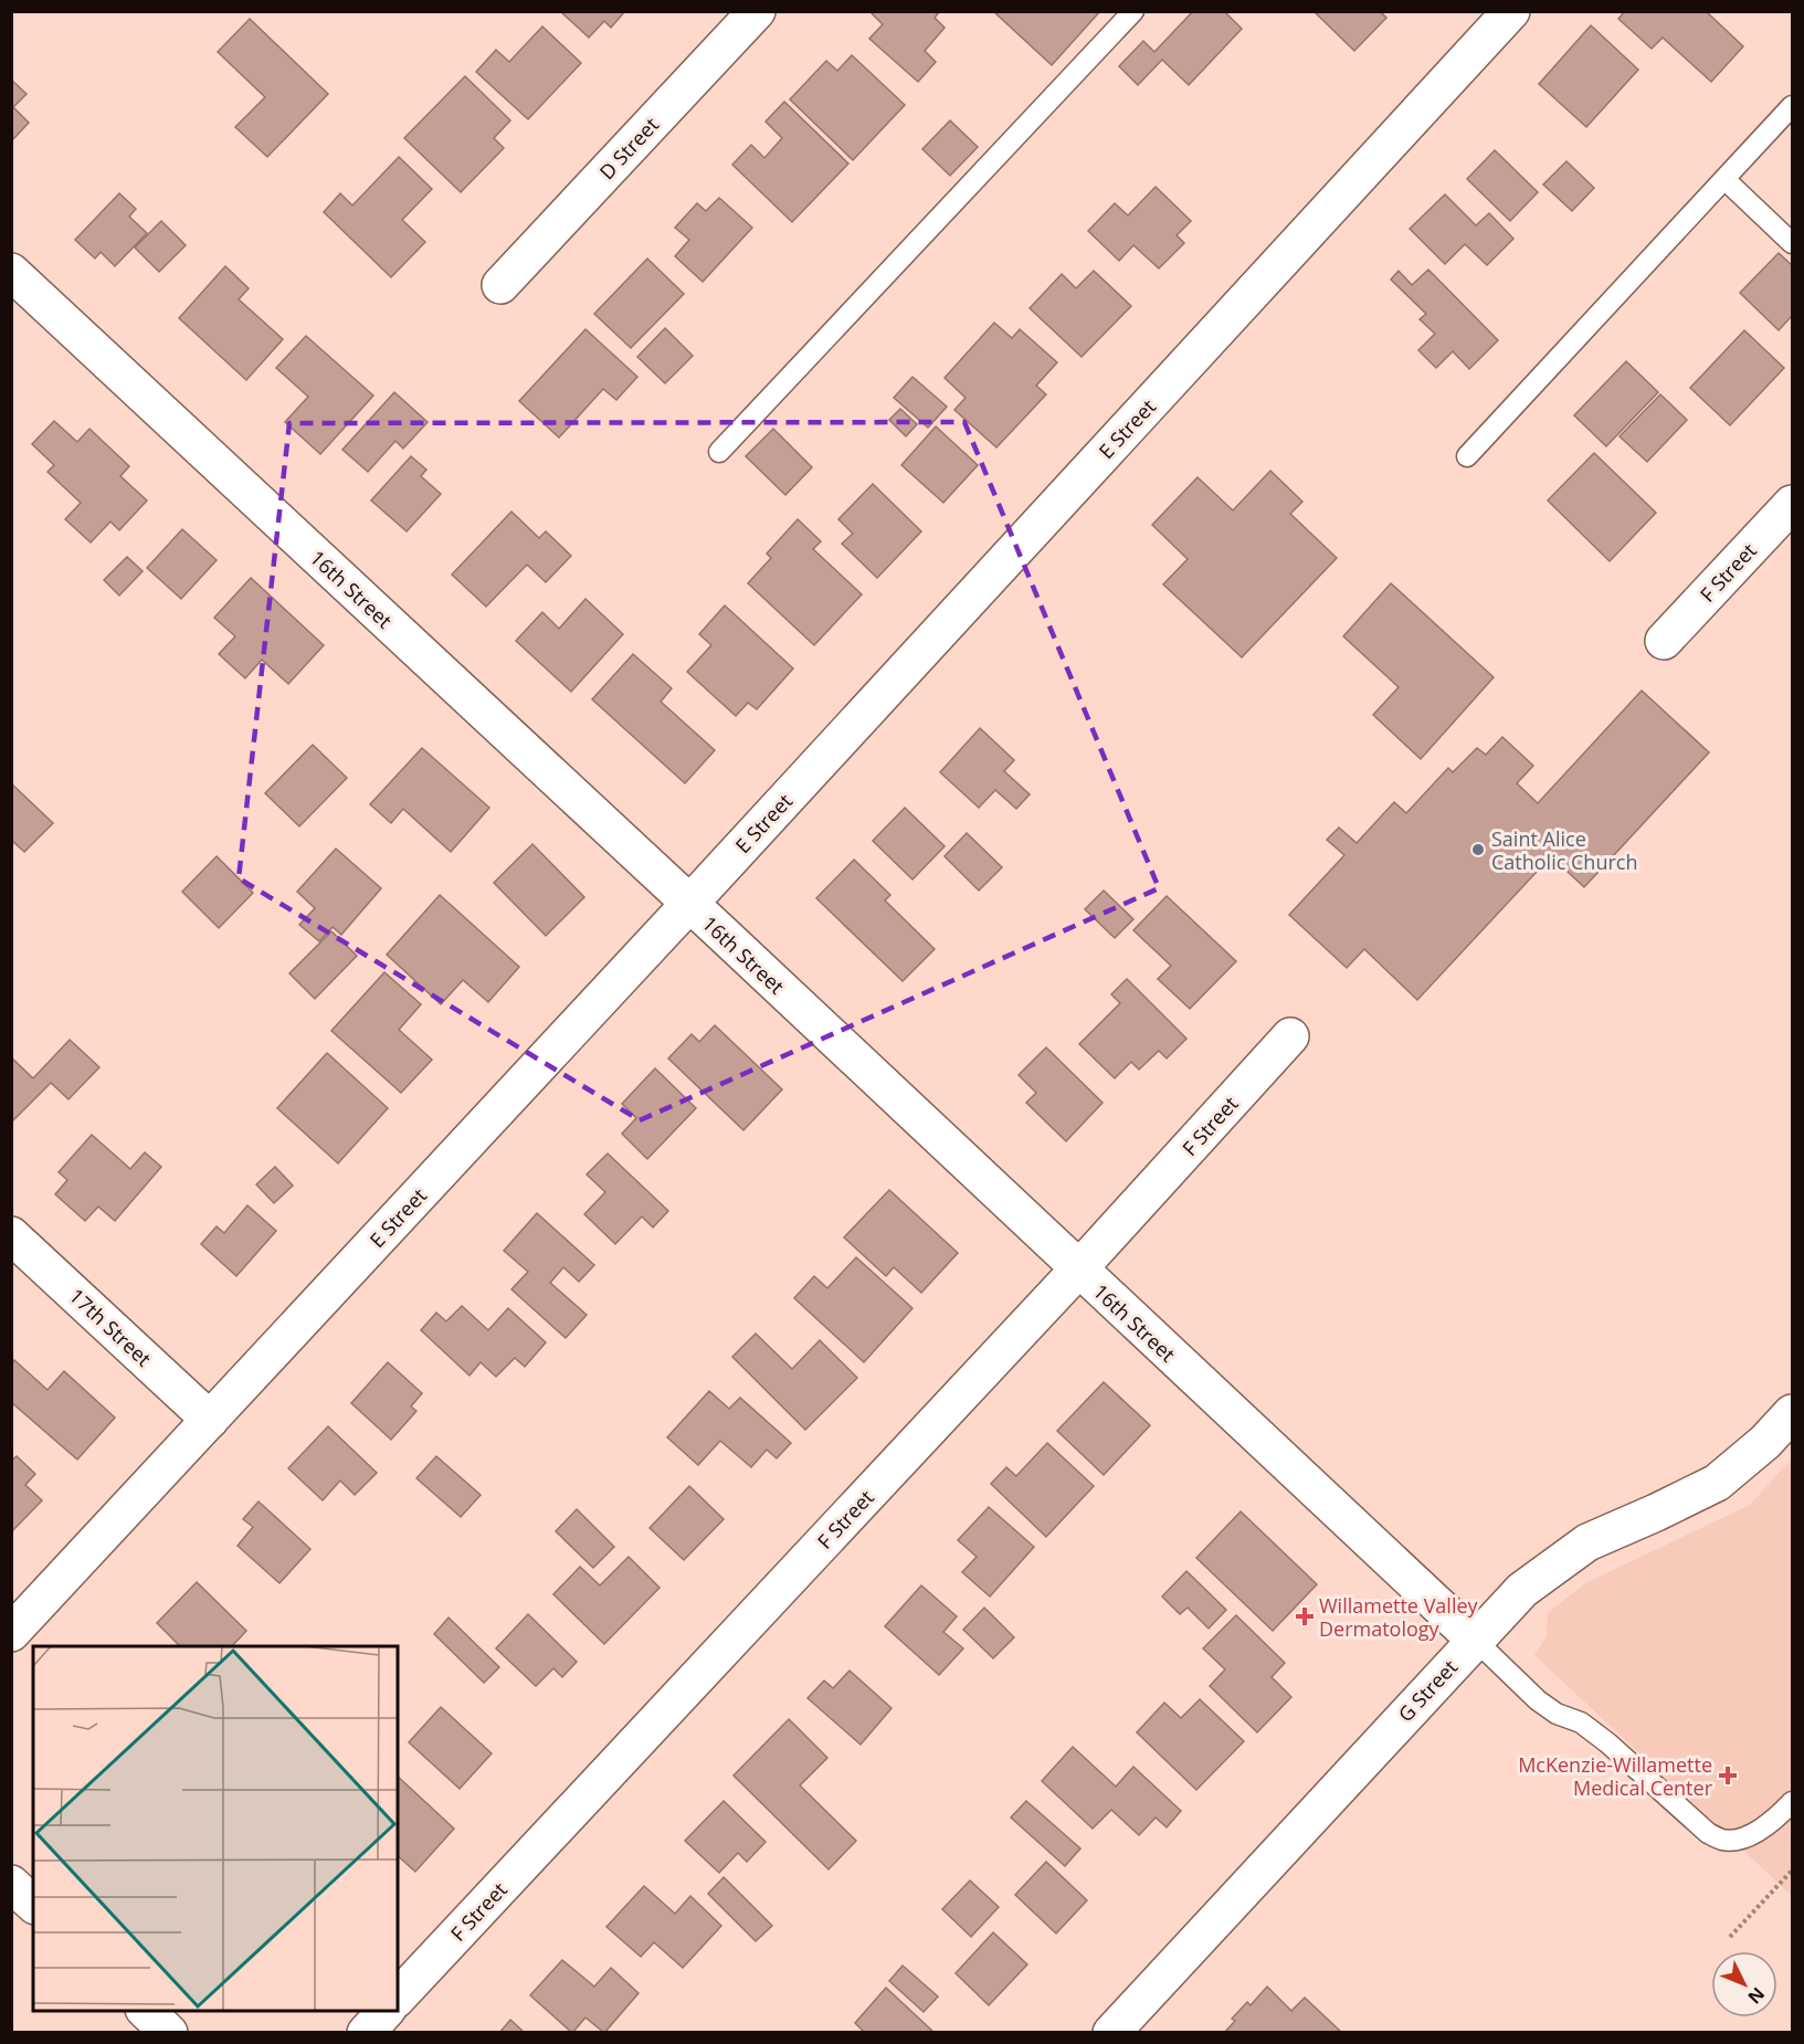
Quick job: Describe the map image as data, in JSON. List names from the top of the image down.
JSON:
{
  "streets": {
    "street": [
      "D Street",
      "E Street",
      "F Street",
      "16th Street",
      "17th Street",
      "G Street"
    ]
  },
  "crossings": [
    ["E Street", "16th Street"],
    ["E Street", "17th Street"],
    ["F Street", "16th Street"],
    ["16th Street", "G Street"]
  ],
  "places": {
    "other": ["Saint Alice Catholic Church"],
    "health": ["Willamette Valley Dermatology", "McKenzie-Willamette Medical Center"]
  },
  "north": "bottom right"
}
